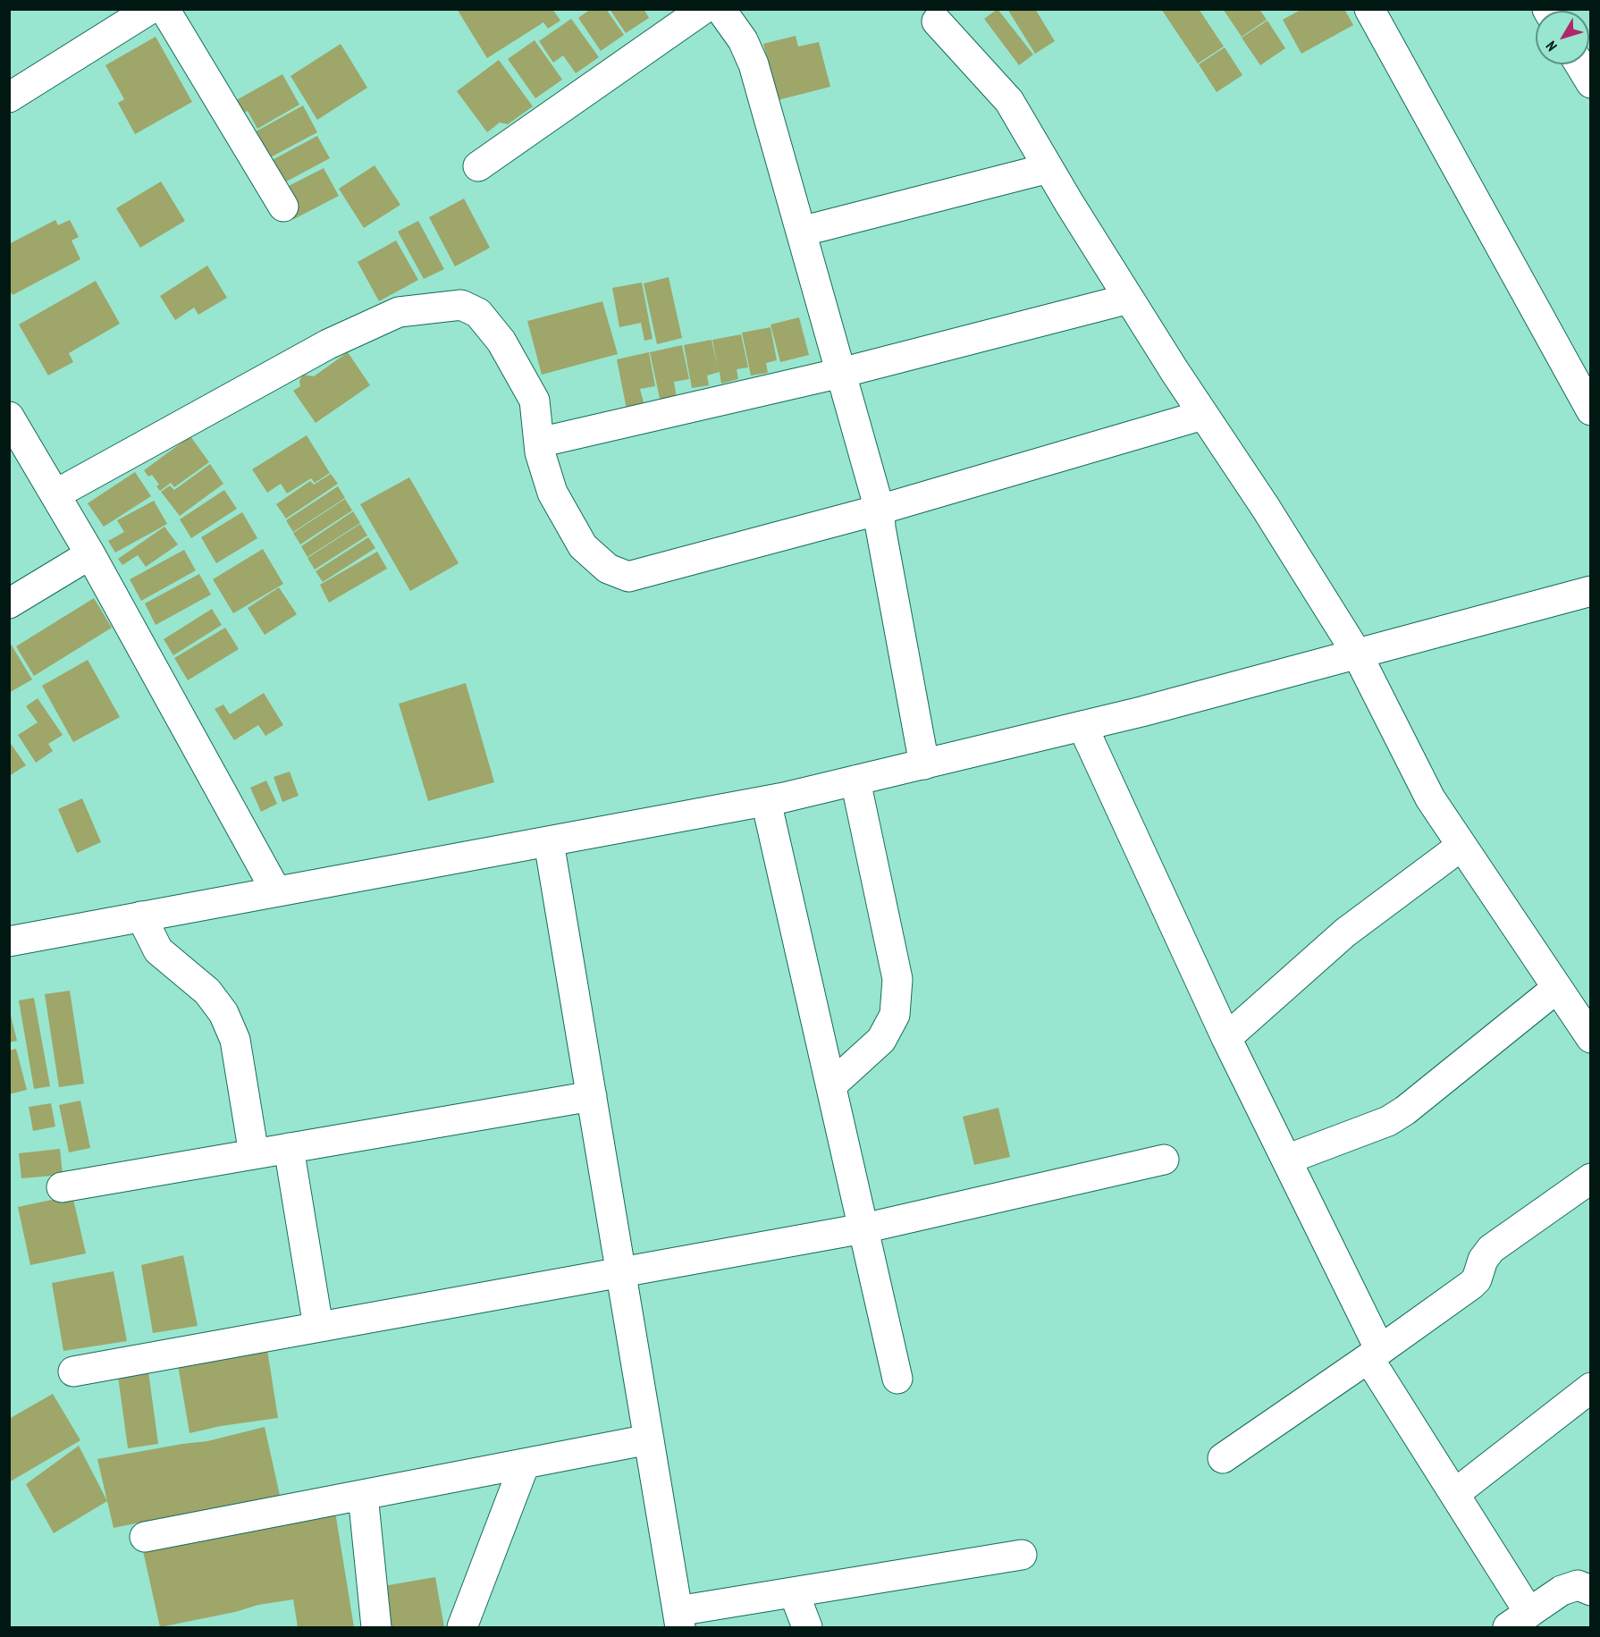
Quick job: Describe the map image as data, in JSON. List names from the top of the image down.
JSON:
{
  "north": "bottom left"
}
